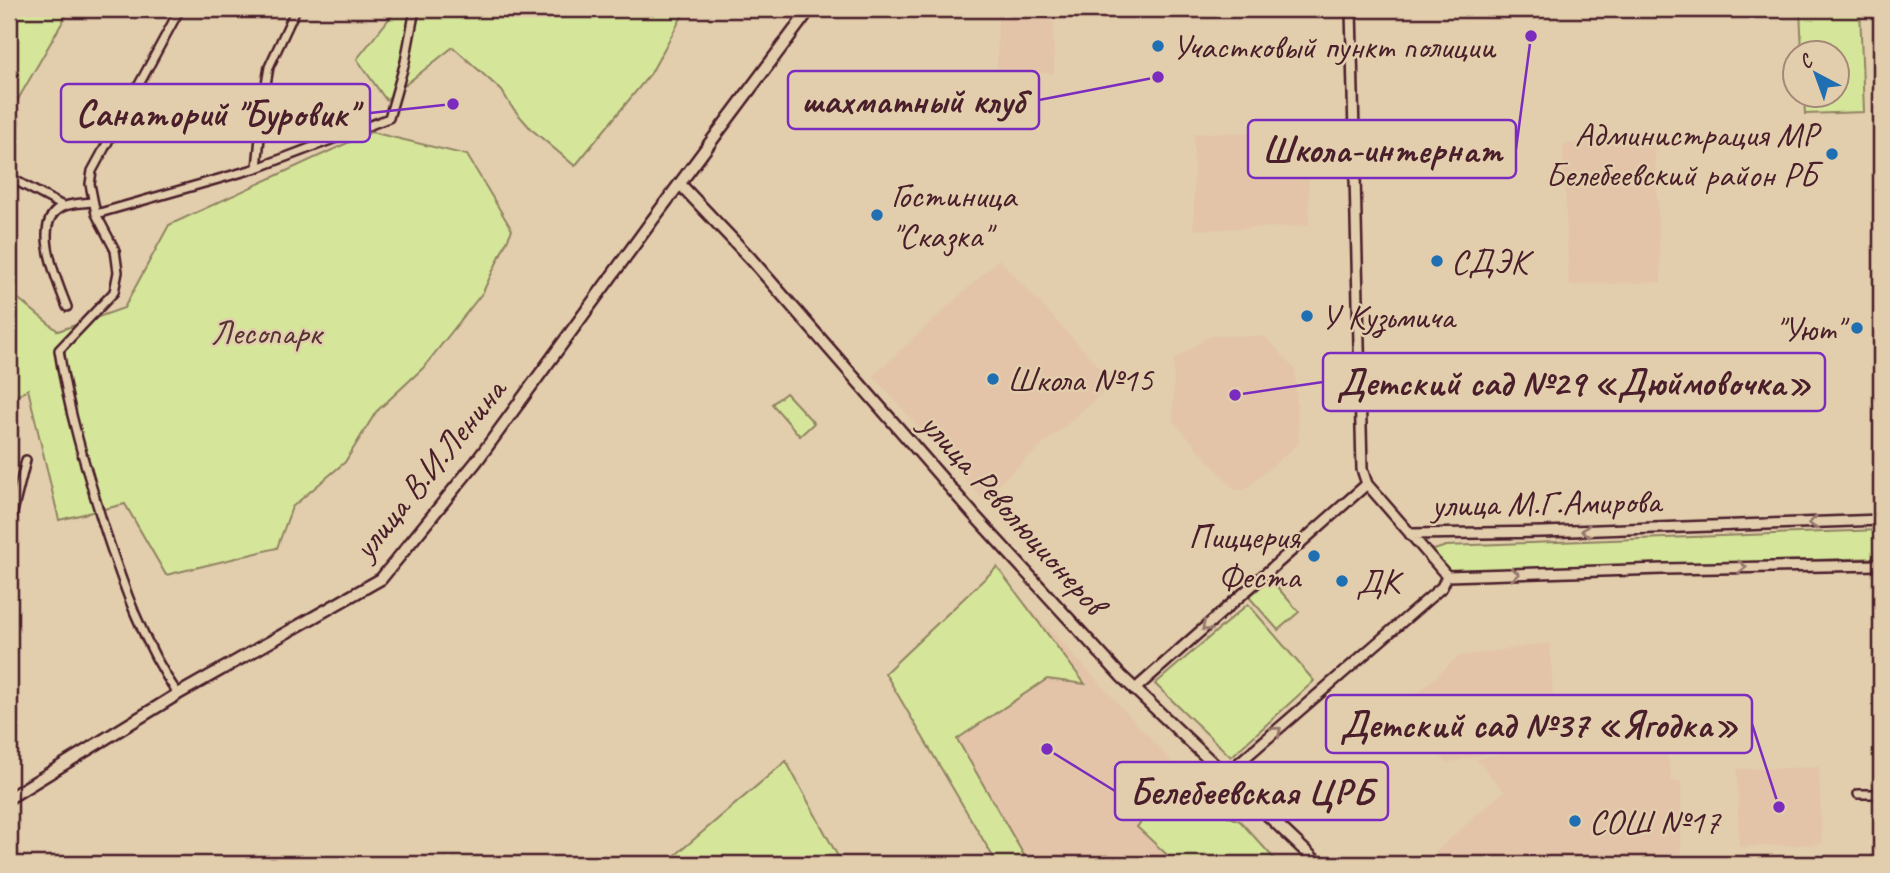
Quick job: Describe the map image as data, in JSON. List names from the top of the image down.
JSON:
{
  "streets": {
    "main road": ["улица В.И.Ленина", "улица Революционеров"],
    "street": ["улица М.Г.Амирова"]
  },
  "crossings": [
    ["улица В.И.Ленина", "улица Революционеров"]
  ],
  "parks": ["Лесопарк"],
  "places": [
    "Школа-интернат",
    "Участковый пункт полиции",
    "шахматный клуб",
    "Санаторий \"Буровик\"",
    "Администрация МР Белебеевский район РБ",
    "Гостиница \"Сказка\"",
    "СДЭК",
    "У Кузьмича",
    "\"Уют\"",
    "Школа №15",
    "Детский сад №29 «Дюймовочка»",
    "Пиццерия Феста",
    "ДК",
    "Белебеевская ЦРБ",
    "Детский сад №37 «Ягодка»",
    "СОШ №17"
  ],
  "north": "top left"
}
